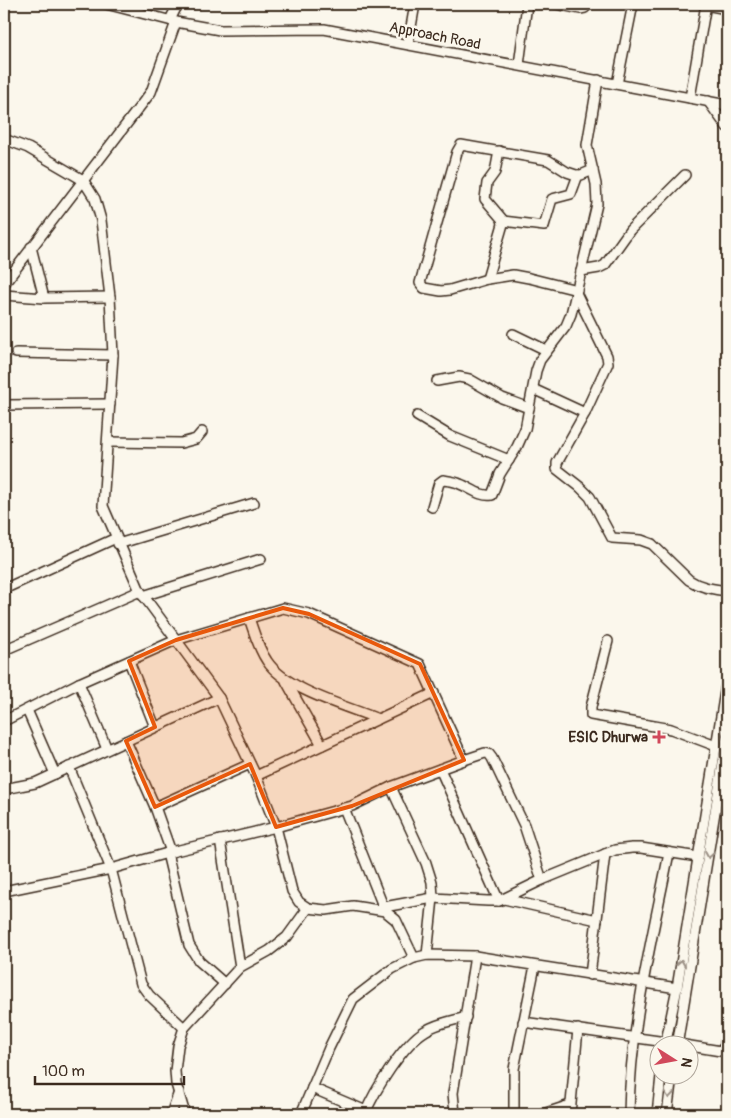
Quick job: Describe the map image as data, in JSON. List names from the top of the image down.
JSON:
{
  "streets": {
    "street": ["Approach Road"]
  },
  "places": {
    "health": ["ESIC Dhurwa"]
  },
  "scale_bar": "100 m",
  "north": "right"
}
